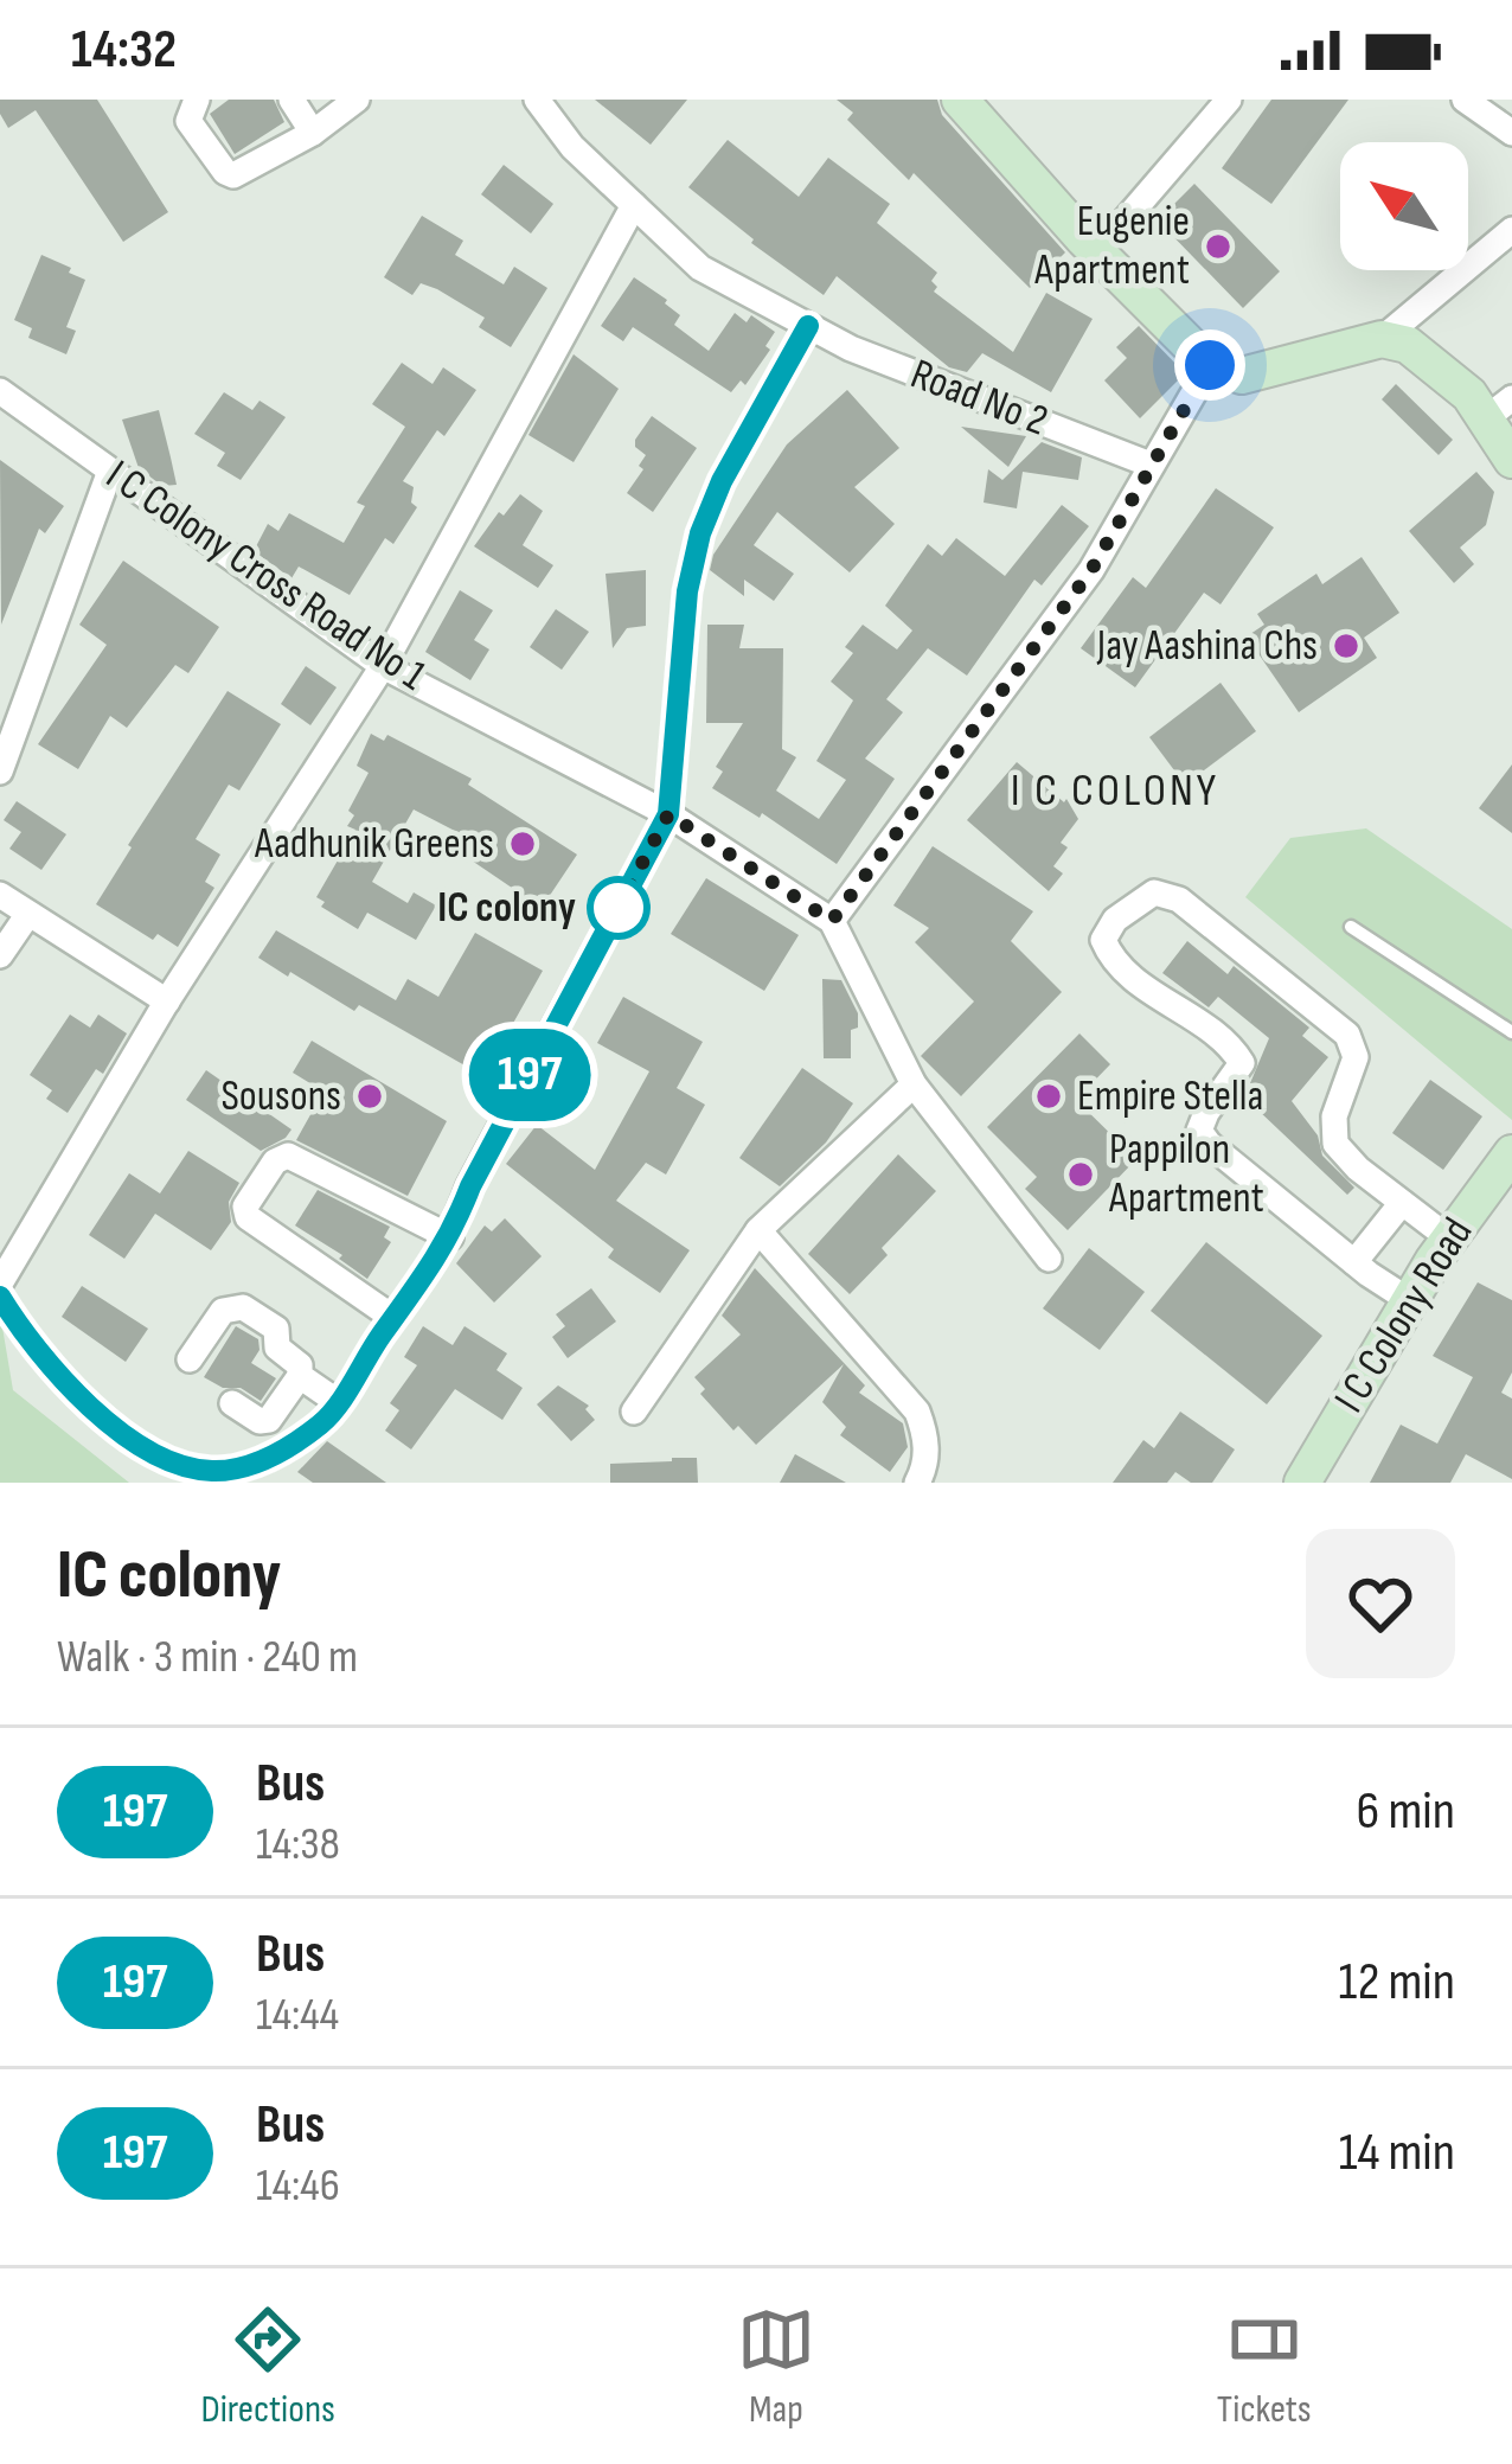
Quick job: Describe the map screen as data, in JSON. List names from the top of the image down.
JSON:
{
  "streets": {
    "street": ["Road No 2", "I C Colony Cross Road No 1", "I C Colony Road"]
  },
  "districts": ["I C COLONY"],
  "places": [
    "Eugenie Apartment",
    "Jay Aashina Chs",
    "Aadhunik Greens",
    "IC colony",
    "Sousons",
    "Empire Stella",
    "Pappilon Apartment"
  ],
  "lines": ["bus line 197"],
  "north": "top left",
  "page": {
    "status": "14:32",
    "on_map": "197",
    "heading": ["IC colony", "Walk · 3 min · 240 m"],
    "list": [
      {
        "mark": "197",
        "name": "Bus",
        "note": "14:38",
        "value": "6 min"
      },
      {
        "mark": "197",
        "name": "Bus",
        "note": "14:44",
        "value": "12 min"
      },
      {
        "mark": "197",
        "name": "Bus",
        "note": "14:46",
        "value": "14 min"
      }
    ],
    "tabs": ["Directions", "Map", "Tickets"]
  }
}
